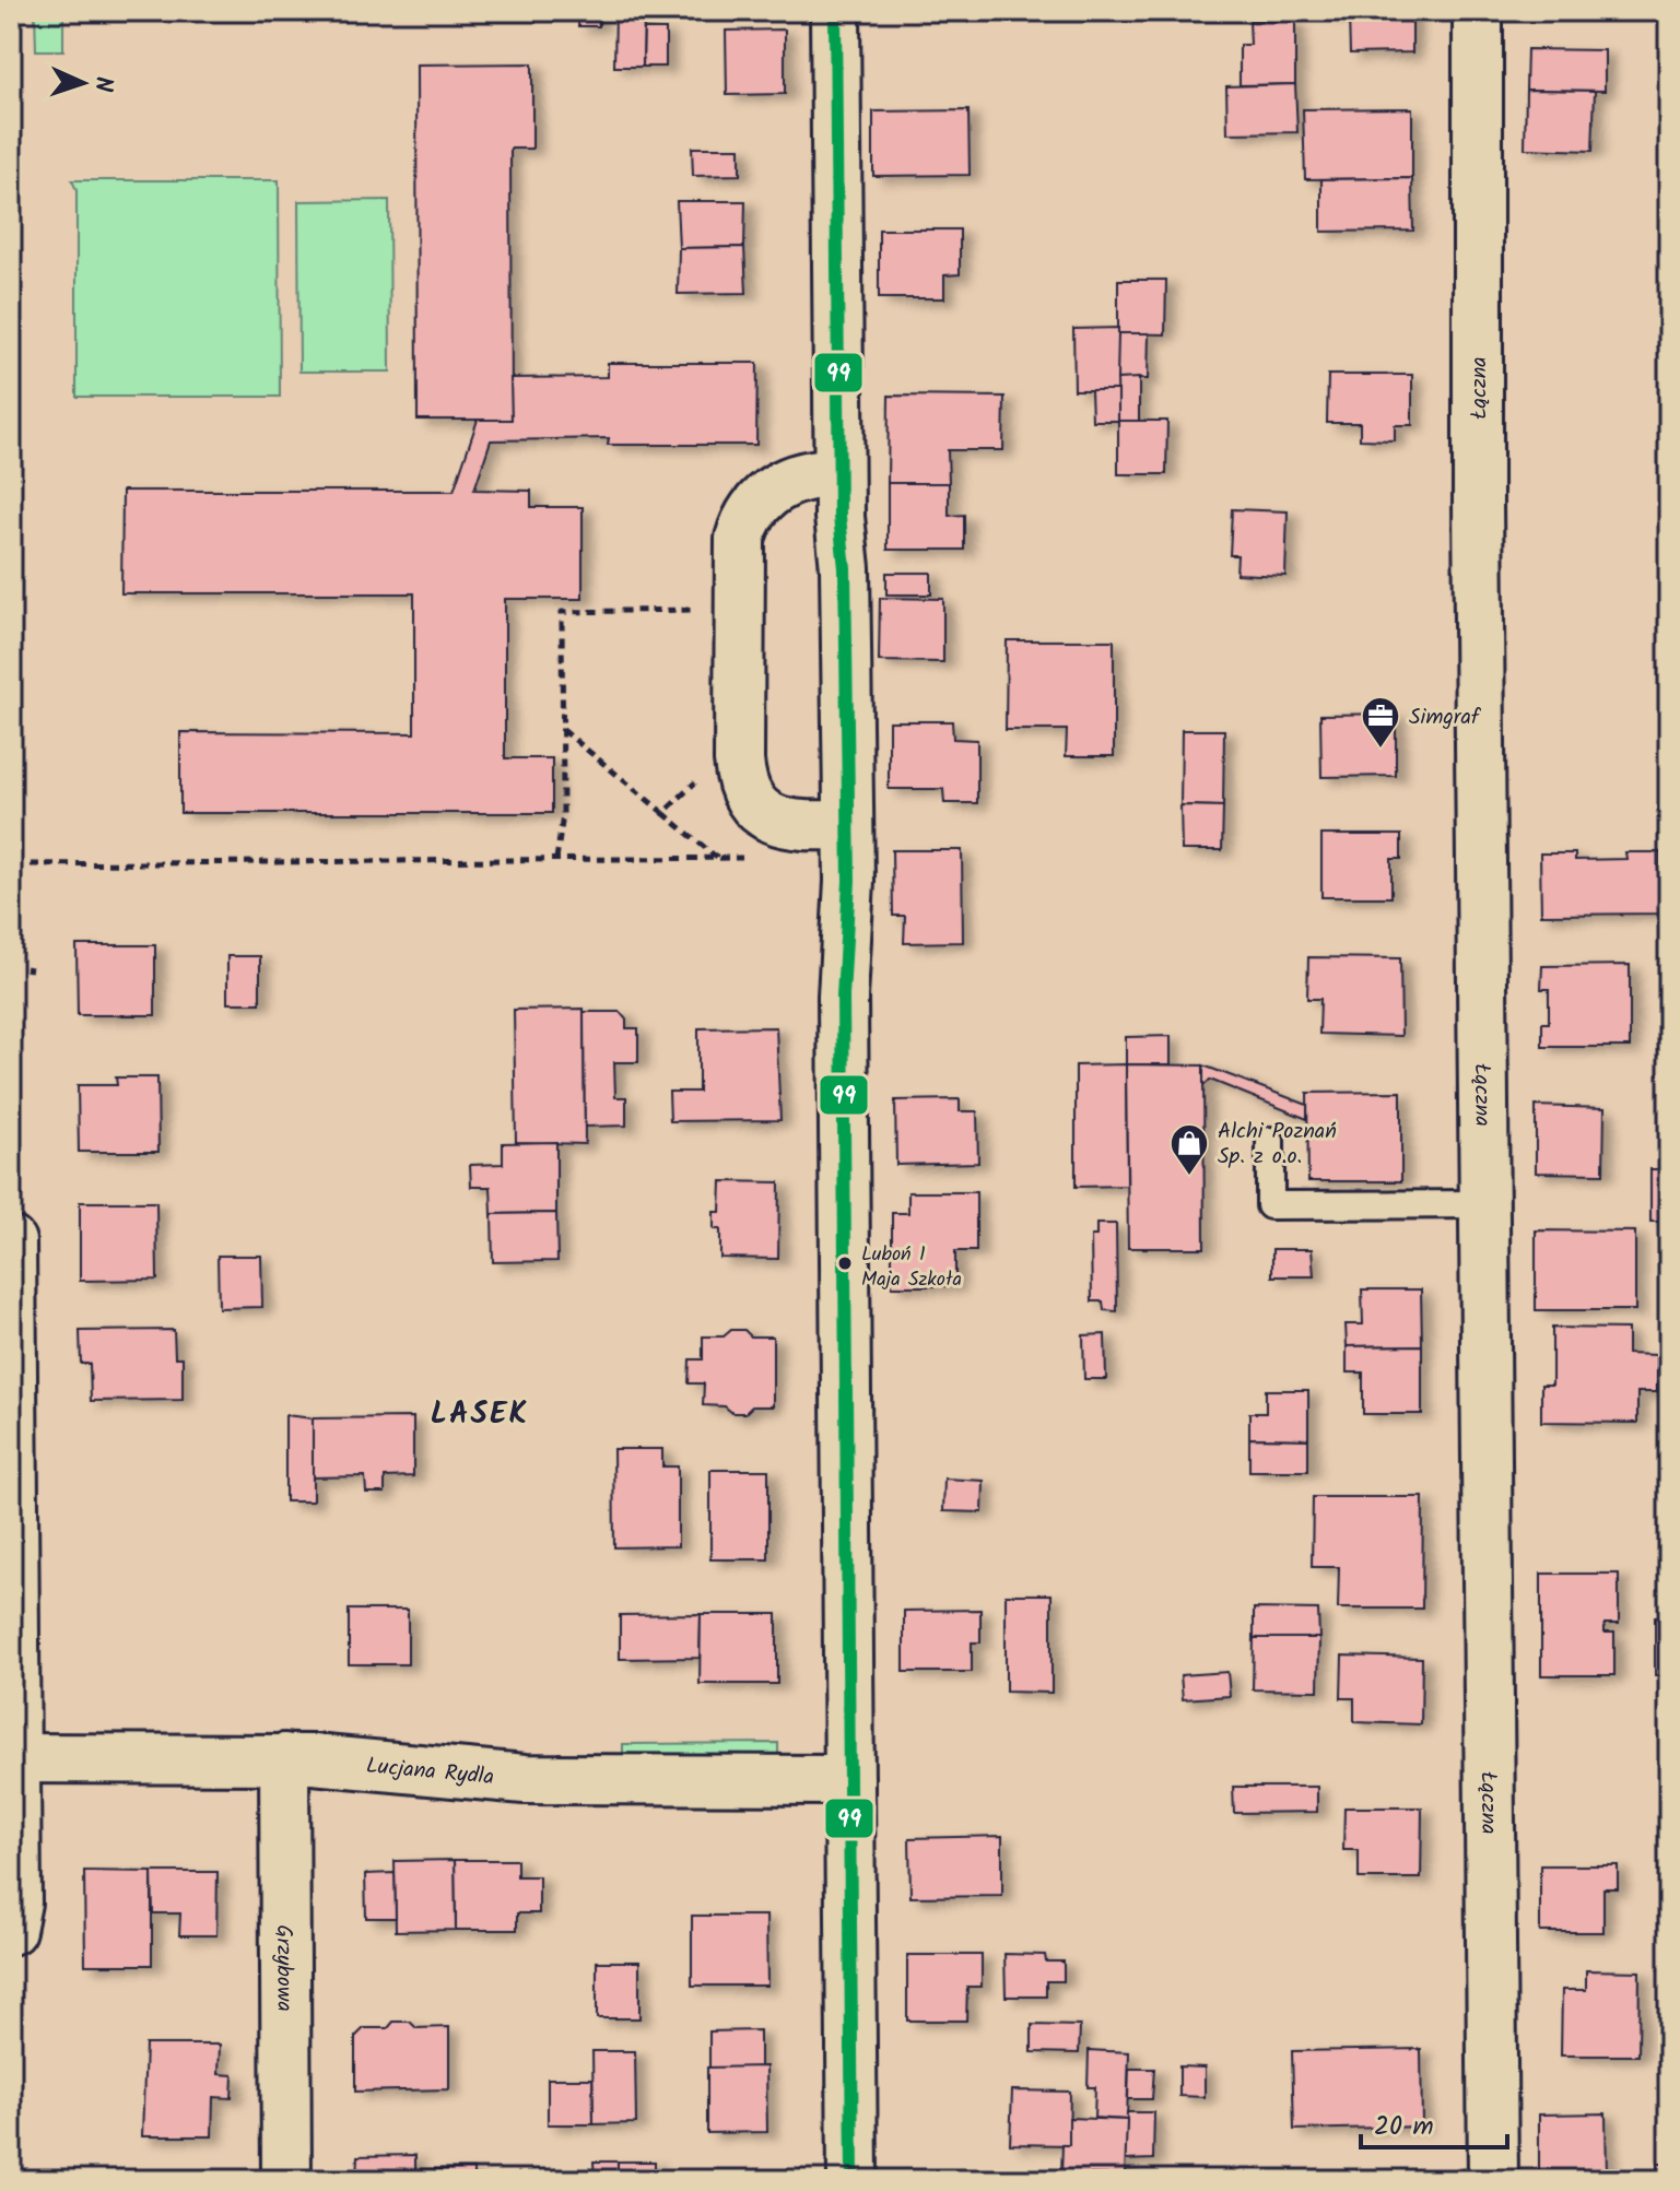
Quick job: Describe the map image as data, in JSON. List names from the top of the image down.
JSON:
{
  "streets": {
    "street": ["Łączna", "Lucjana Rydla", "Grzybowa"]
  },
  "crossings": [
    ["Lucjana Rydla", "Grzybowa"]
  ],
  "districts": ["LASEK"],
  "places": {
    "office": ["Simgraf"],
    "shop": ["Alchi Poznań Sp. z o.o."],
    "other": ["Luboń 1 Maja Szkoła"]
  },
  "lines": ["transit line 99"],
  "scale_bar": "20 m",
  "north": "right"
}
